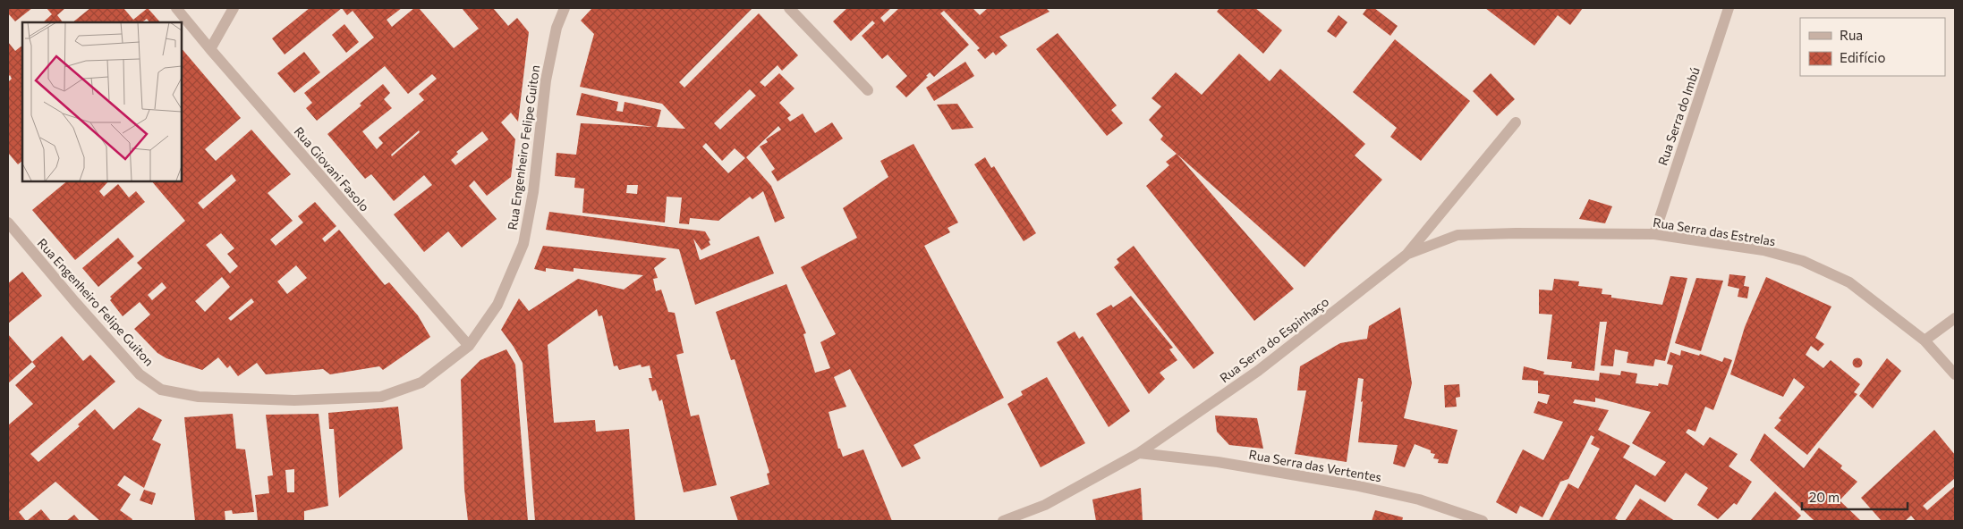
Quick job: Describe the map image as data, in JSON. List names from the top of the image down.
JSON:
{
  "streets": {
    "street": [
      "Rua Serra do Imbú",
      "Rua Engenheiro Felipe Guiton",
      "Rua Giovani Fasolo",
      "Rua Serra das Estrelas",
      "Rua Serra do Espinhaço",
      "Rua Serra das Vertentes"
    ]
  },
  "crossings": [
    ["Rua Serra do Imbú", "Rua Serra das Estrelas"],
    ["Rua Engenheiro Felipe Guiton", "Rua Giovani Fasolo"],
    ["Rua Serra das Estrelas", "Rua Serra do Espinhaço"],
    ["Rua Serra do Espinhaço", "Rua Serra das Vertentes"]
  ],
  "legend": ["Rua", "Edifício"],
  "scale_bar": "20 m"
}
